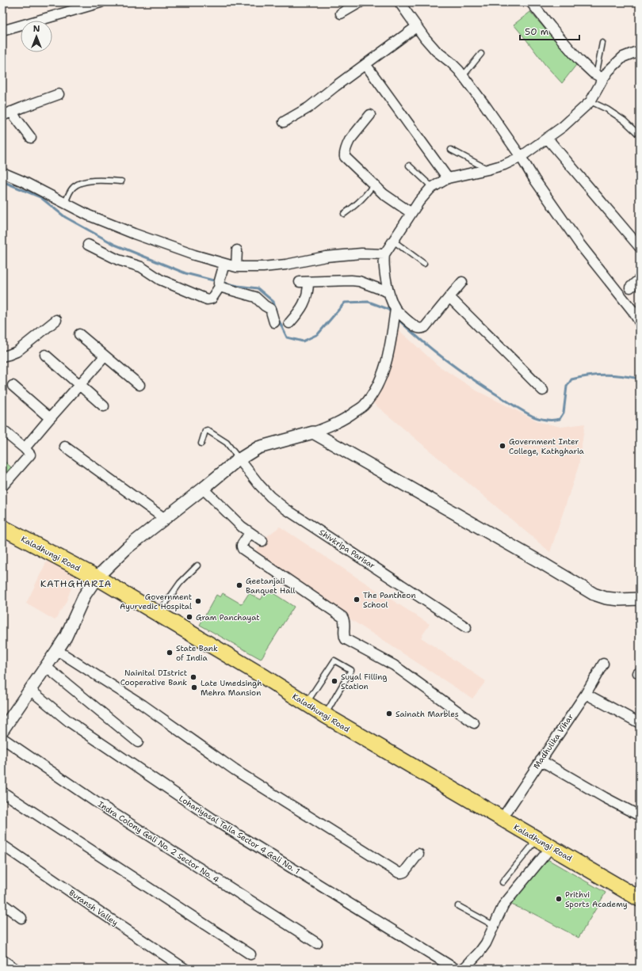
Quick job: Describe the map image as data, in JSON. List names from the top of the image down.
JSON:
{
  "streets": {
    "main road": ["Kaladhungi Road"],
    "street": [
      "Shivkripa Parisar",
      "Madhulika Vihar",
      "Lohariyasal Talla Sector 4 Gali No. 1",
      "Indra Colony Gali No. 2 Sector No. 4",
      "Buransh Valley"
    ]
  },
  "crossings": [
    ["Kaladhungi Road", "Madhulika Vihar"]
  ],
  "districts": ["KATHGHARIA"],
  "places": [
    "Government Inter College, Kathgharia",
    "Geetanjali Banquet Hall",
    "The Pantheon School",
    "Government Ayurvedic Hospital",
    "Gram Panchayat",
    "State Bank of India",
    "Nainital DIstrict Cooperative Bank",
    "Suyal Filling Station",
    "Late Umedsingh Mehra Mansion",
    "Sainath Marbles",
    "Prithvi Sports Academy"
  ],
  "scale_bar": "50 m",
  "north": "top"
}
